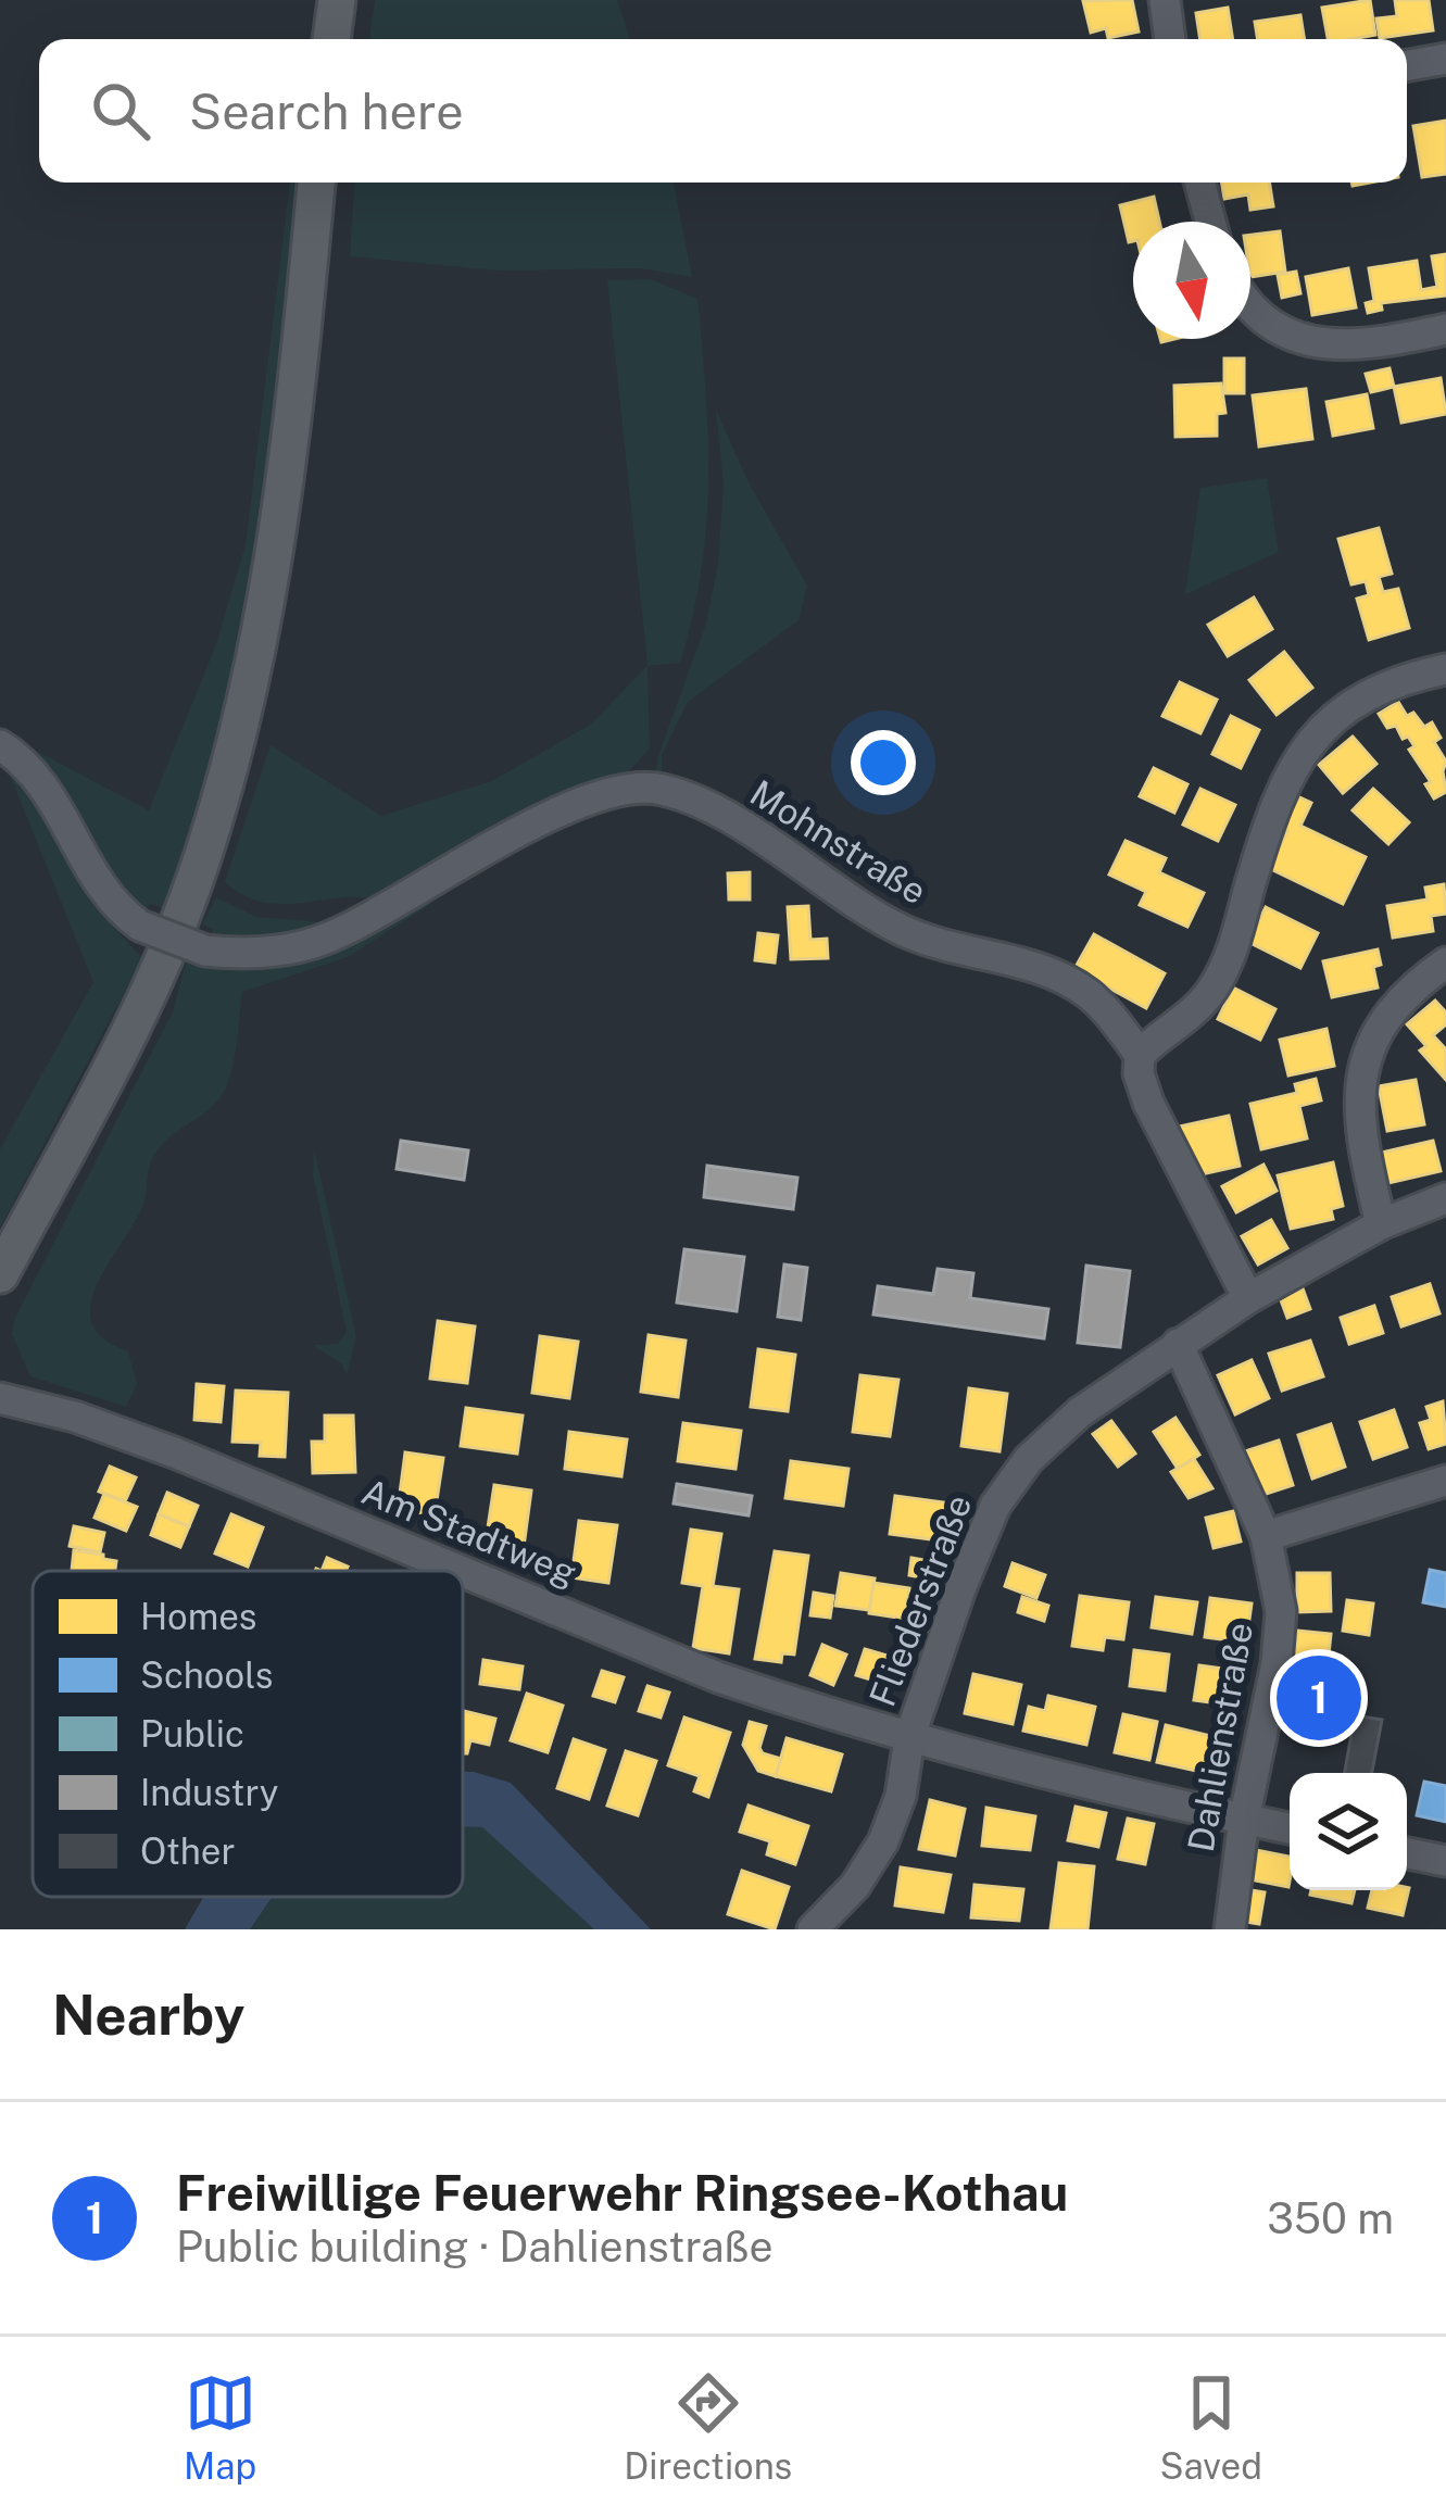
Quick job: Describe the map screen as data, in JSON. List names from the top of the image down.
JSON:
{
  "streets": {
    "street": [
      "Mohnstraße",
      "Am Stadtweg",
      "Fliederstraße",
      "Dahlienstraße"
    ]
  },
  "crossings": [
    ["Mohnstraße", "Fliederstraße"],
    ["Am Stadtweg", "Fliederstraße"],
    ["Am Stadtweg", "Dahlienstraße"],
    ["Fliederstraße", "Dahlienstraße"]
  ],
  "legend": [
    "Homes",
    "Schools",
    "Public",
    "Industry",
    "Other"
  ],
  "north": "bottom",
  "page": {
    "search": "Search here",
    "pins": "1",
    "heading": "Nearby",
    "list": [
      {
        "mark": "1",
        "name": "Freiwillige Feuerwehr Ringsee-Kothau",
        "note": "Public building · Dahlienstraße",
        "value": "350 m"
      }
    ],
    "nav": ["Map", "Directions", "Saved"]
  }
}
